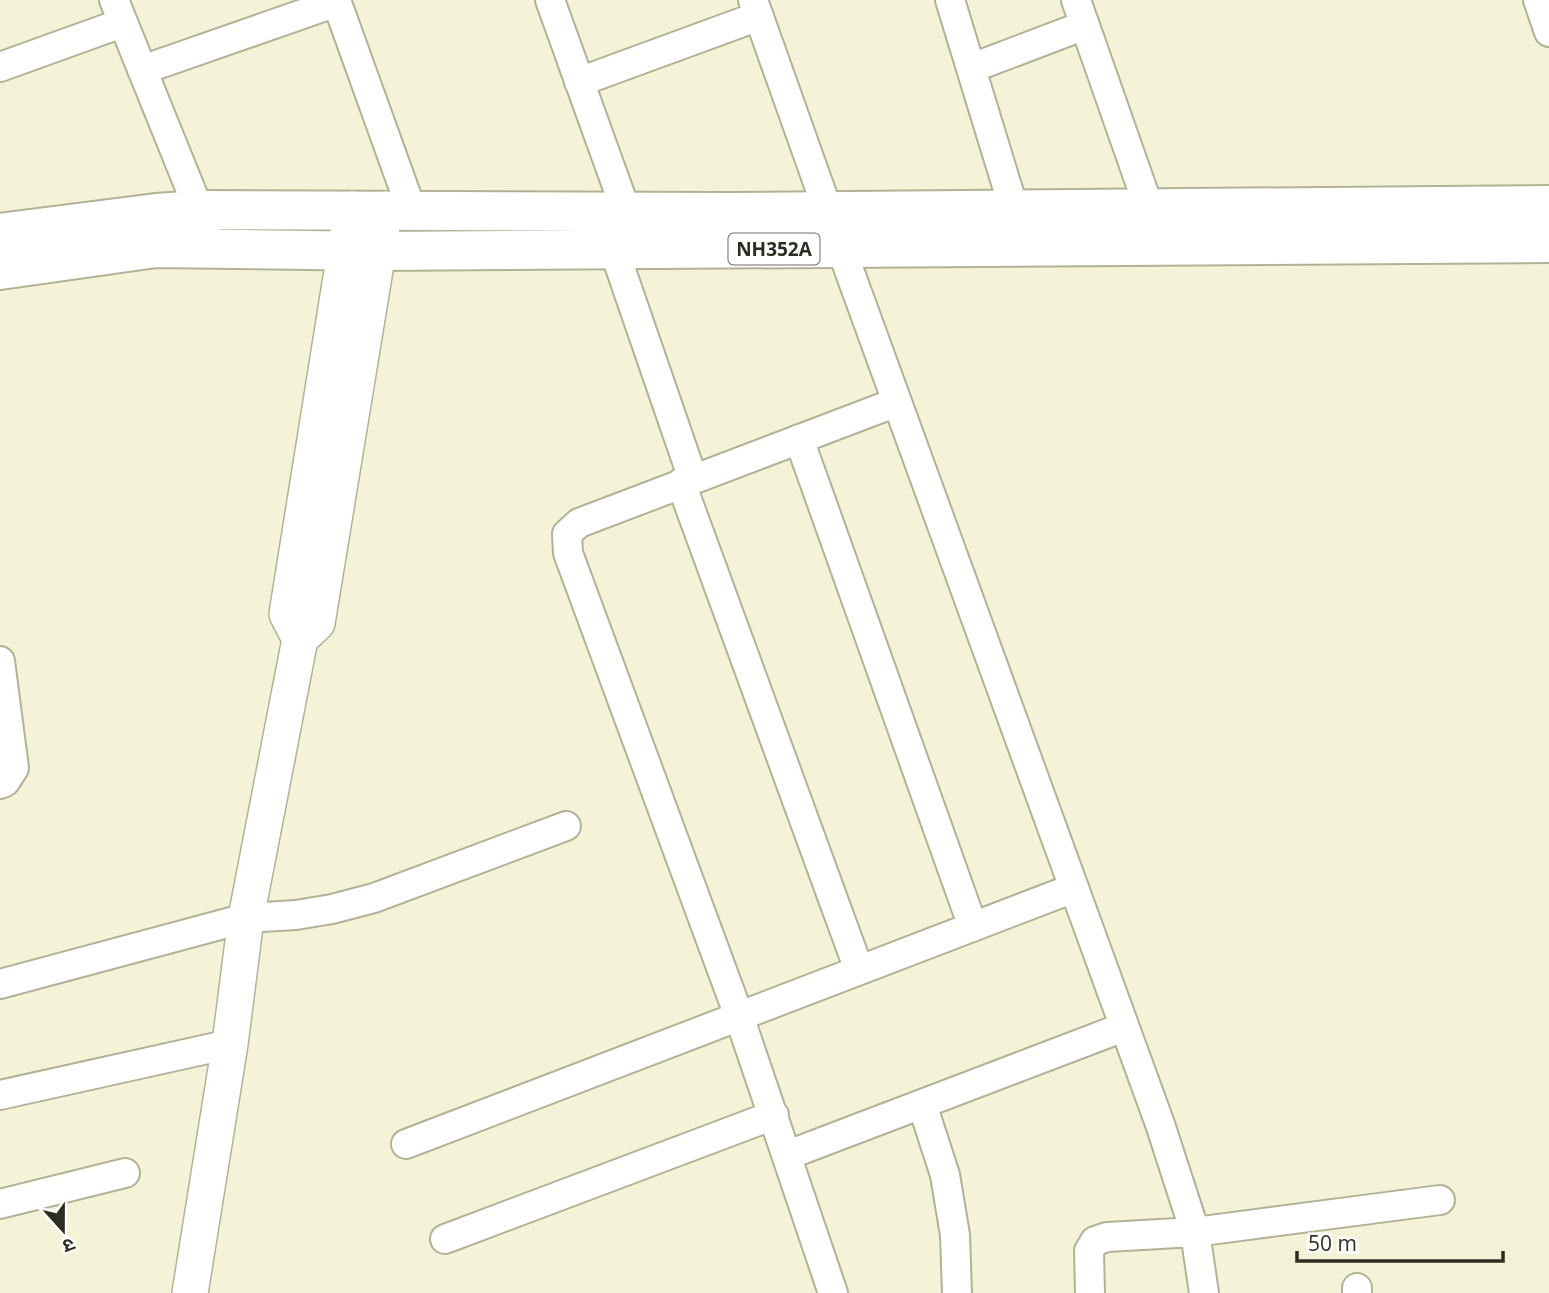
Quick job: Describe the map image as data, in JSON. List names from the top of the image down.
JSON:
{
  "streets": {
    "highway": ["NH352A"]
  },
  "scale_bar": "50 m",
  "north": "bottom"
}
